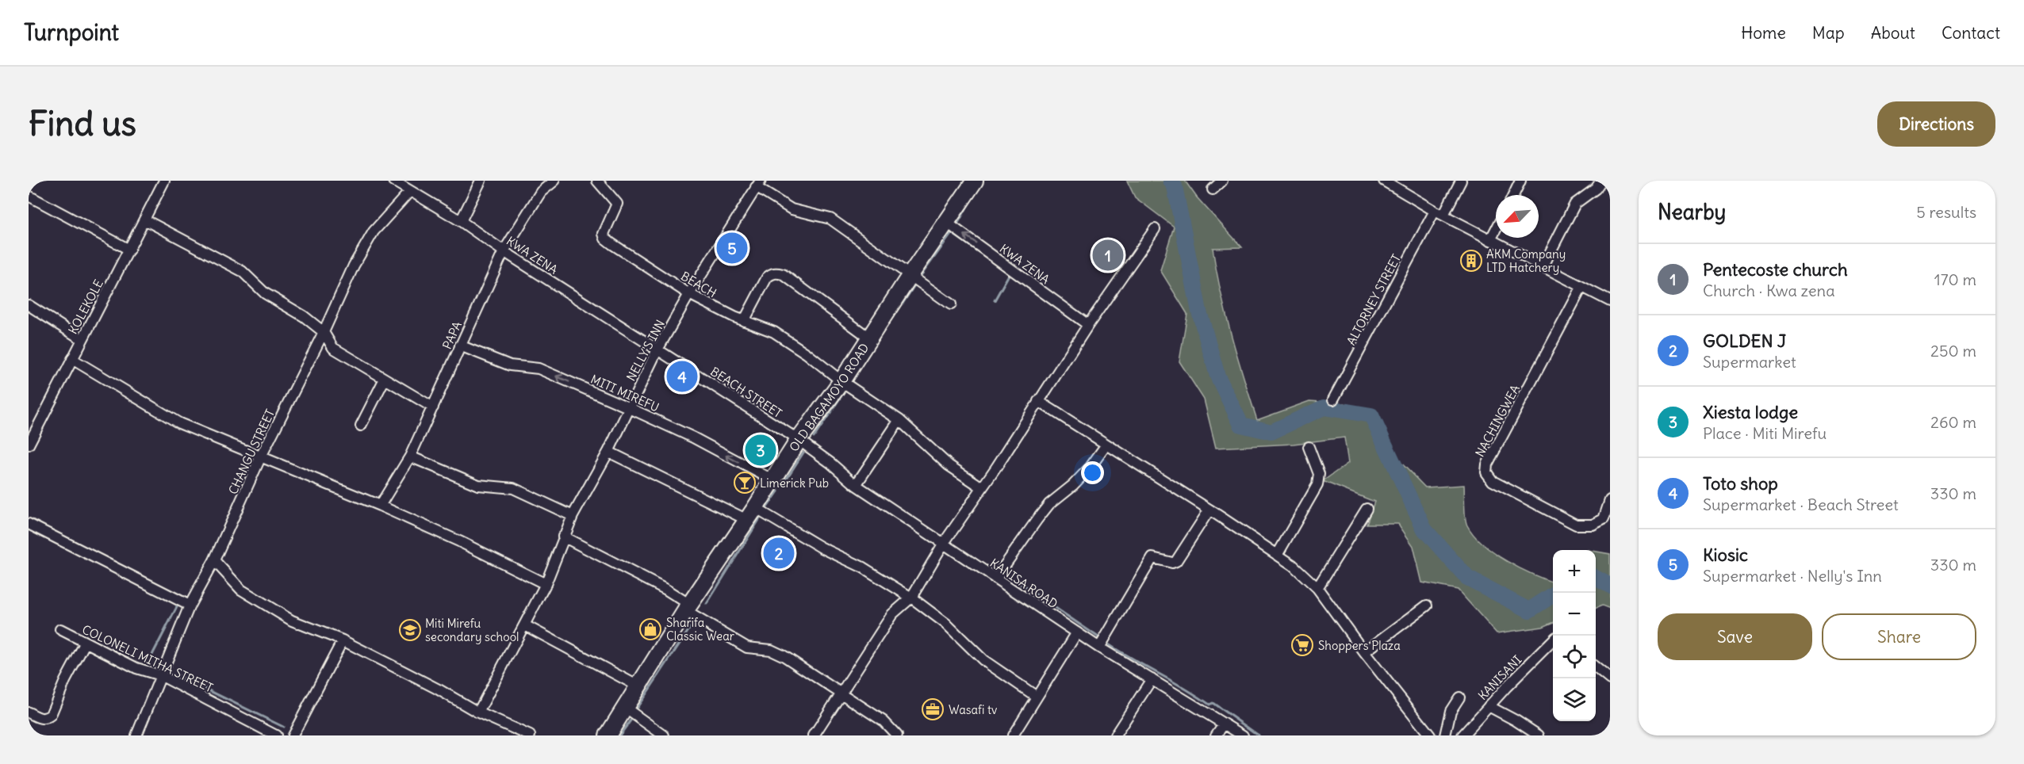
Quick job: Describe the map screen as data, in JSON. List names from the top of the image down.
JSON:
{
  "streets": {
    "main road": ["OLD BAGAMOYO ROAD"],
    "street": [
      "KWA ZENA",
      "BEACH",
      "ALTORNEY STREET",
      "KOLEKOLE",
      "PAPA",
      "NELLY'S INN",
      "BEACH STREET",
      "MITI MIREFU",
      "NACHINGWEA",
      "CHANGU STREET",
      "KANISA ROAD",
      "COLONELI MITHA STREET",
      "KANISANI"
    ]
  },
  "crossings": [
    ["KWA ZENA", "PAPA"],
    ["KWA ZENA", "NELLY'S INN"],
    ["KWA ZENA", "BEACH STREET"],
    ["KWA ZENA", "OLD BAGAMOYO ROAD"],
    ["KWA ZENA", "CHANGU STREET"],
    ["BEACH", "NELLY'S INN"],
    ["BEACH", "OLD BAGAMOYO ROAD"],
    ["PAPA", "MITI MIREFU"],
    ["NELLY'S INN", "BEACH STREET"],
    ["NELLY'S INN", "MITI MIREFU"],
    ["BEACH STREET", "OLD BAGAMOYO ROAD"],
    ["BEACH STREET", "KANISA ROAD"],
    ["MITI MIREFU", "OLD BAGAMOYO ROAD"],
    ["OLD BAGAMOYO ROAD", "KANISA ROAD"],
    ["CHANGU STREET", "COLONELI MITHA STREET"]
  ],
  "one_way": ["KWA ZENA"],
  "places": {
    "building": ["AKM Company LTD Hatchery"],
    "bar": ["Limerick Pub"],
    "shop": ["Sharifa Classic Wear"],
    "school or university": ["Miti Mirefu secondary school"],
    "supermarket": ["Shoppers Plaza"],
    "office": ["Wasafi tv"]
  },
  "north": "bottom left",
  "page": {
    "header": "Turnpoint",
    "nav": [
      "Home",
      "Map",
      "About",
      "Contact"
    ],
    "buttons": [
      "Directions",
      ["Save", "Share"]
    ],
    "title": "Find us",
    "heading": ["Nearby", "5 results"],
    "pins": [
      "5",
      "1",
      "4",
      "3",
      "2"
    ],
    "list": [
      {
        "mark": "1",
        "name": "Pentecoste church",
        "note": "Church · Kwa zena",
        "value": "170 m"
      },
      {
        "mark": "2",
        "name": "GOLDEN J",
        "note": "Supermarket",
        "value": "250 m"
      },
      {
        "mark": "3",
        "name": "Xiesta lodge",
        "note": "Place · Miti Mirefu",
        "value": "260 m"
      },
      {
        "mark": "4",
        "name": "Toto shop",
        "note": "Supermarket · Beach Street",
        "value": "330 m"
      },
      {
        "mark": "5",
        "name": "Kiosic",
        "note": "Supermarket · Nelly's Inn",
        "value": "330 m"
      }
    ],
    "map_buttons": ["+", "−"]
  }
}
